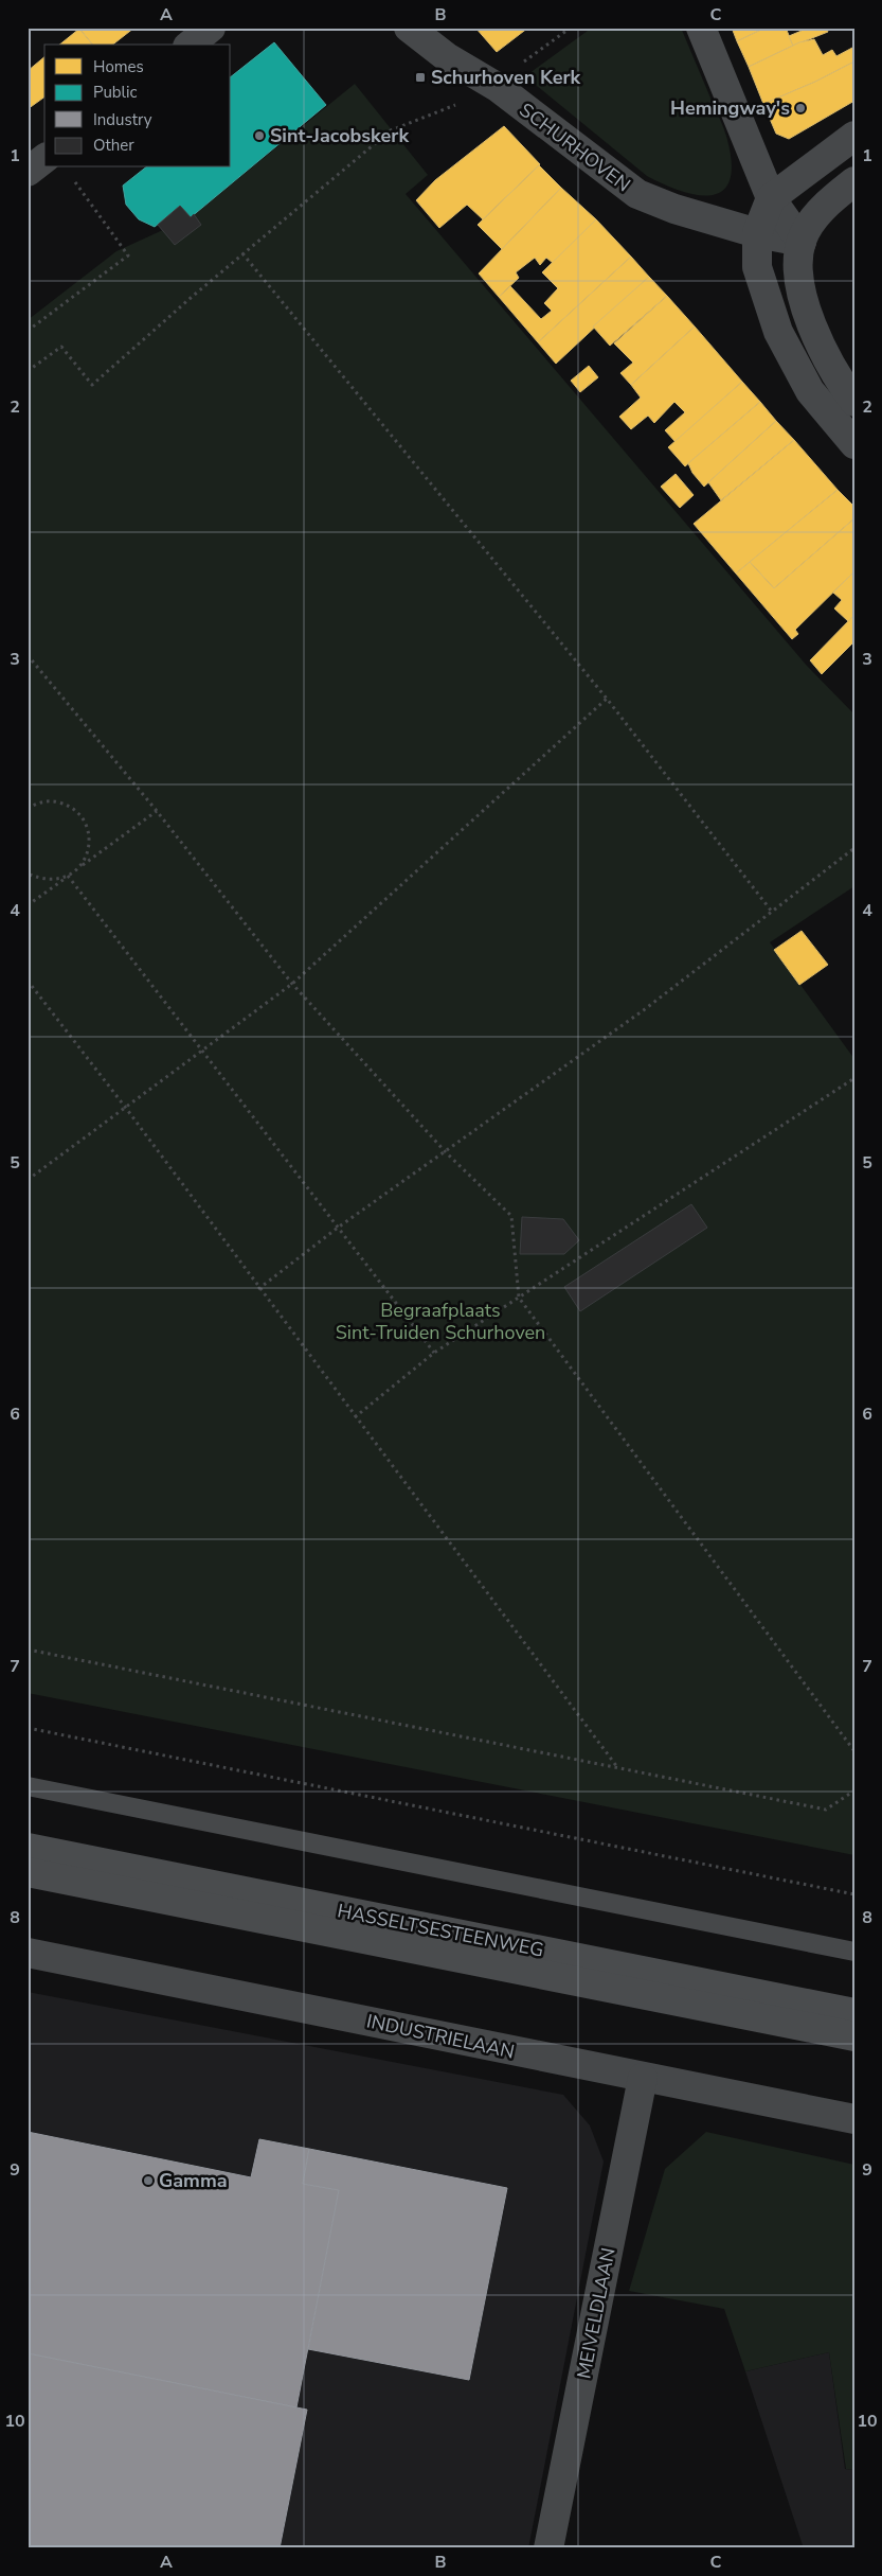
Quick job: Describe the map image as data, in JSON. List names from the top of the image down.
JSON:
{
  "streets": {
    "main road": ["HASSELTSESTEENWEG"],
    "street": ["SCHURHOVEN", "INDUSTRIELAAN", "MEIVELDLAAN"]
  },
  "crossings": [
    ["INDUSTRIELAAN", "MEIVELDLAAN"]
  ],
  "parks": ["Begraafplaats Sint-Truiden Schurhoven"],
  "places": {
    "transit": ["Schurhoven Kerk"],
    "other": ["Hemingway's", "Sint-Jacobskerk", "Gamma"]
  },
  "legend": [
    "Homes",
    "Public",
    "Industry",
    "Other"
  ],
  "grid": {
    "columns": ["A", "B", "C"],
    "rows": [
      "1",
      "2",
      "3",
      "4",
      "5",
      "6",
      "7",
      "8",
      "9",
      "10"
    ]
  }
}
